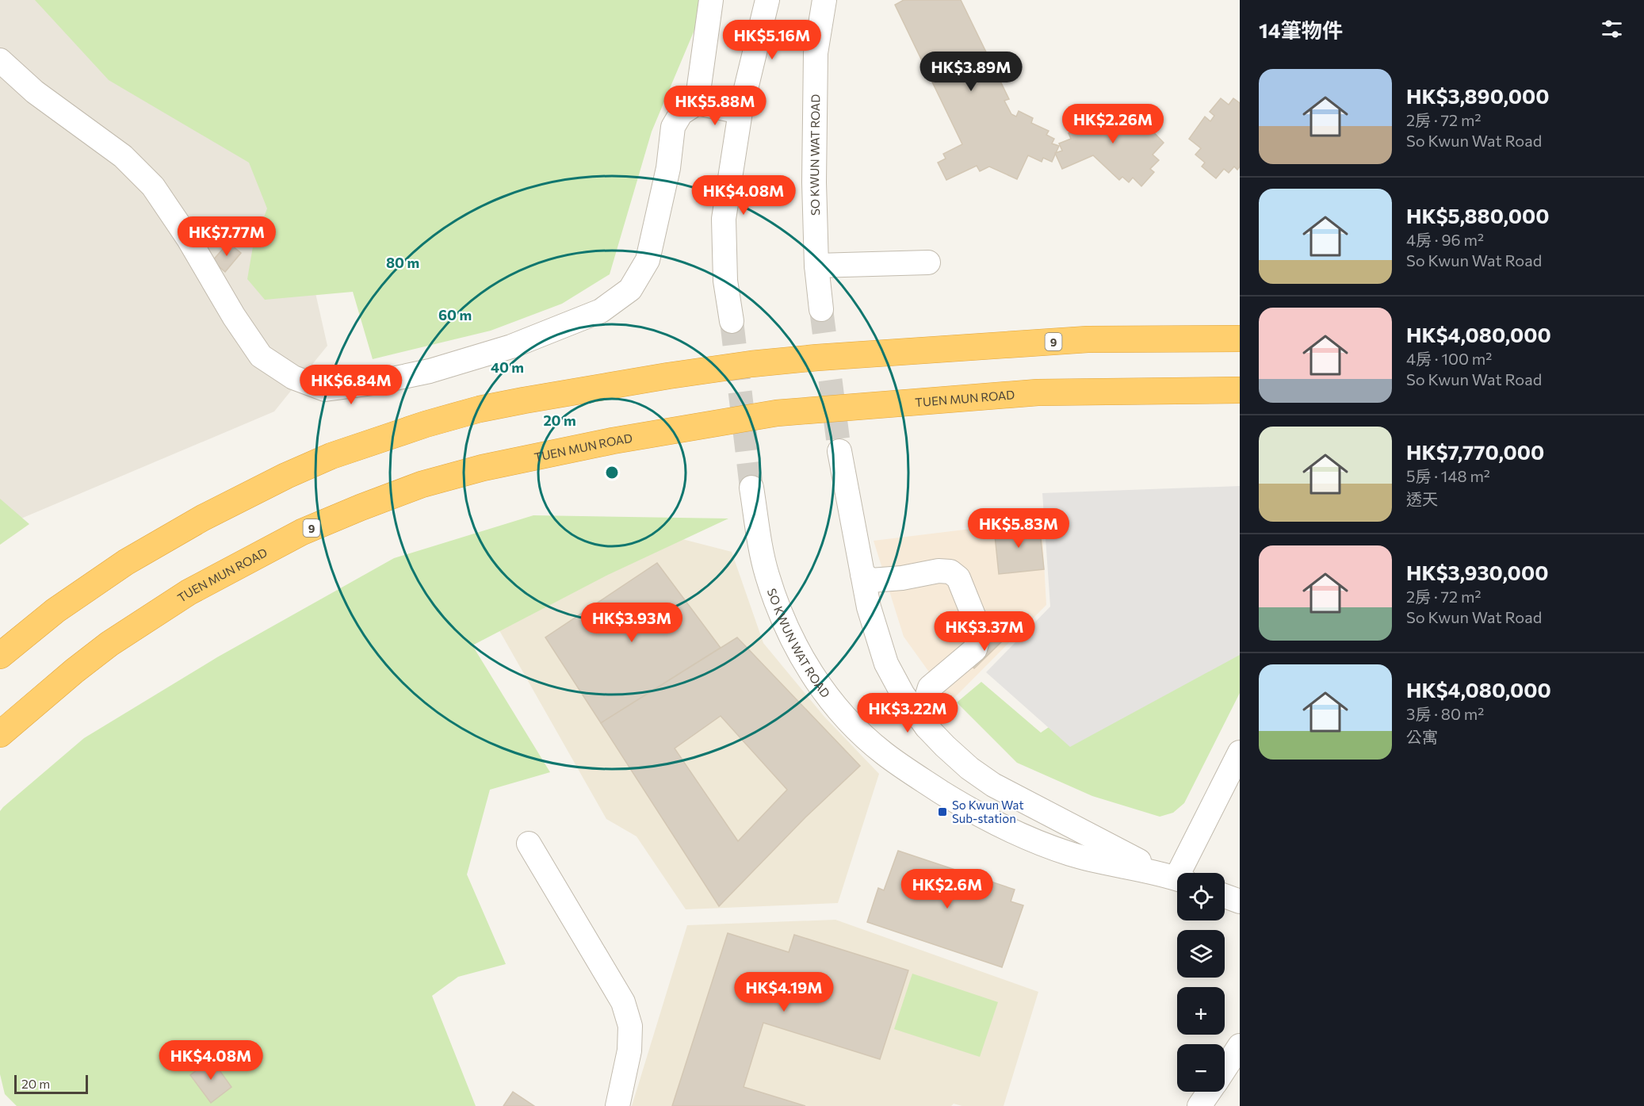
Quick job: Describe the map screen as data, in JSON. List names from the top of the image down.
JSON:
{
  "streets": {
    "highway": ["9", "TUEN MUN ROAD"],
    "street": ["SO KWUN WAT ROAD"]
  },
  "places": {
    "transit": ["So Kwun Wat Sub-station"]
  },
  "scale_bar": "20 m",
  "page": {
    "heading": "14筆物件",
    "price": [
      "HK$5.16M",
      "HK$3.89M",
      "HK$5.88M",
      "HK$2.26M",
      "HK$4.08M",
      "HK$7.77M",
      "HK$6.84M",
      "HK$5.83M",
      "HK$3.93M",
      "HK$3.37M",
      "HK$3.22M",
      "HK$2.6M",
      "HK$4.19M",
      "HK$4.08M"
    ],
    "list": [
      {
        "name": "HK$3,890,000",
        "note": "2房 · 72 m² · So Kwun Wat Road"
      },
      {
        "name": "HK$5,880,000",
        "note": "4房 · 96 m² · So Kwun Wat Road"
      },
      {
        "name": "HK$4,080,000",
        "note": "4房 · 100 m² · So Kwun Wat Road"
      },
      {
        "name": "HK$7,770,000",
        "note": "5房 · 148 m² · 透天"
      },
      {
        "name": "HK$3,930,000",
        "note": "2房 · 72 m² · So Kwun Wat Road"
      },
      {
        "name": "HK$4,080,000",
        "note": "3房 · 80 m² · 公寓"
      }
    ],
    "map_buttons": ["+", "−"],
    "scale": "20 m"
  },
  "rings": [
    "80 m",
    "60 m",
    "40 m",
    "20 m"
  ]
}
